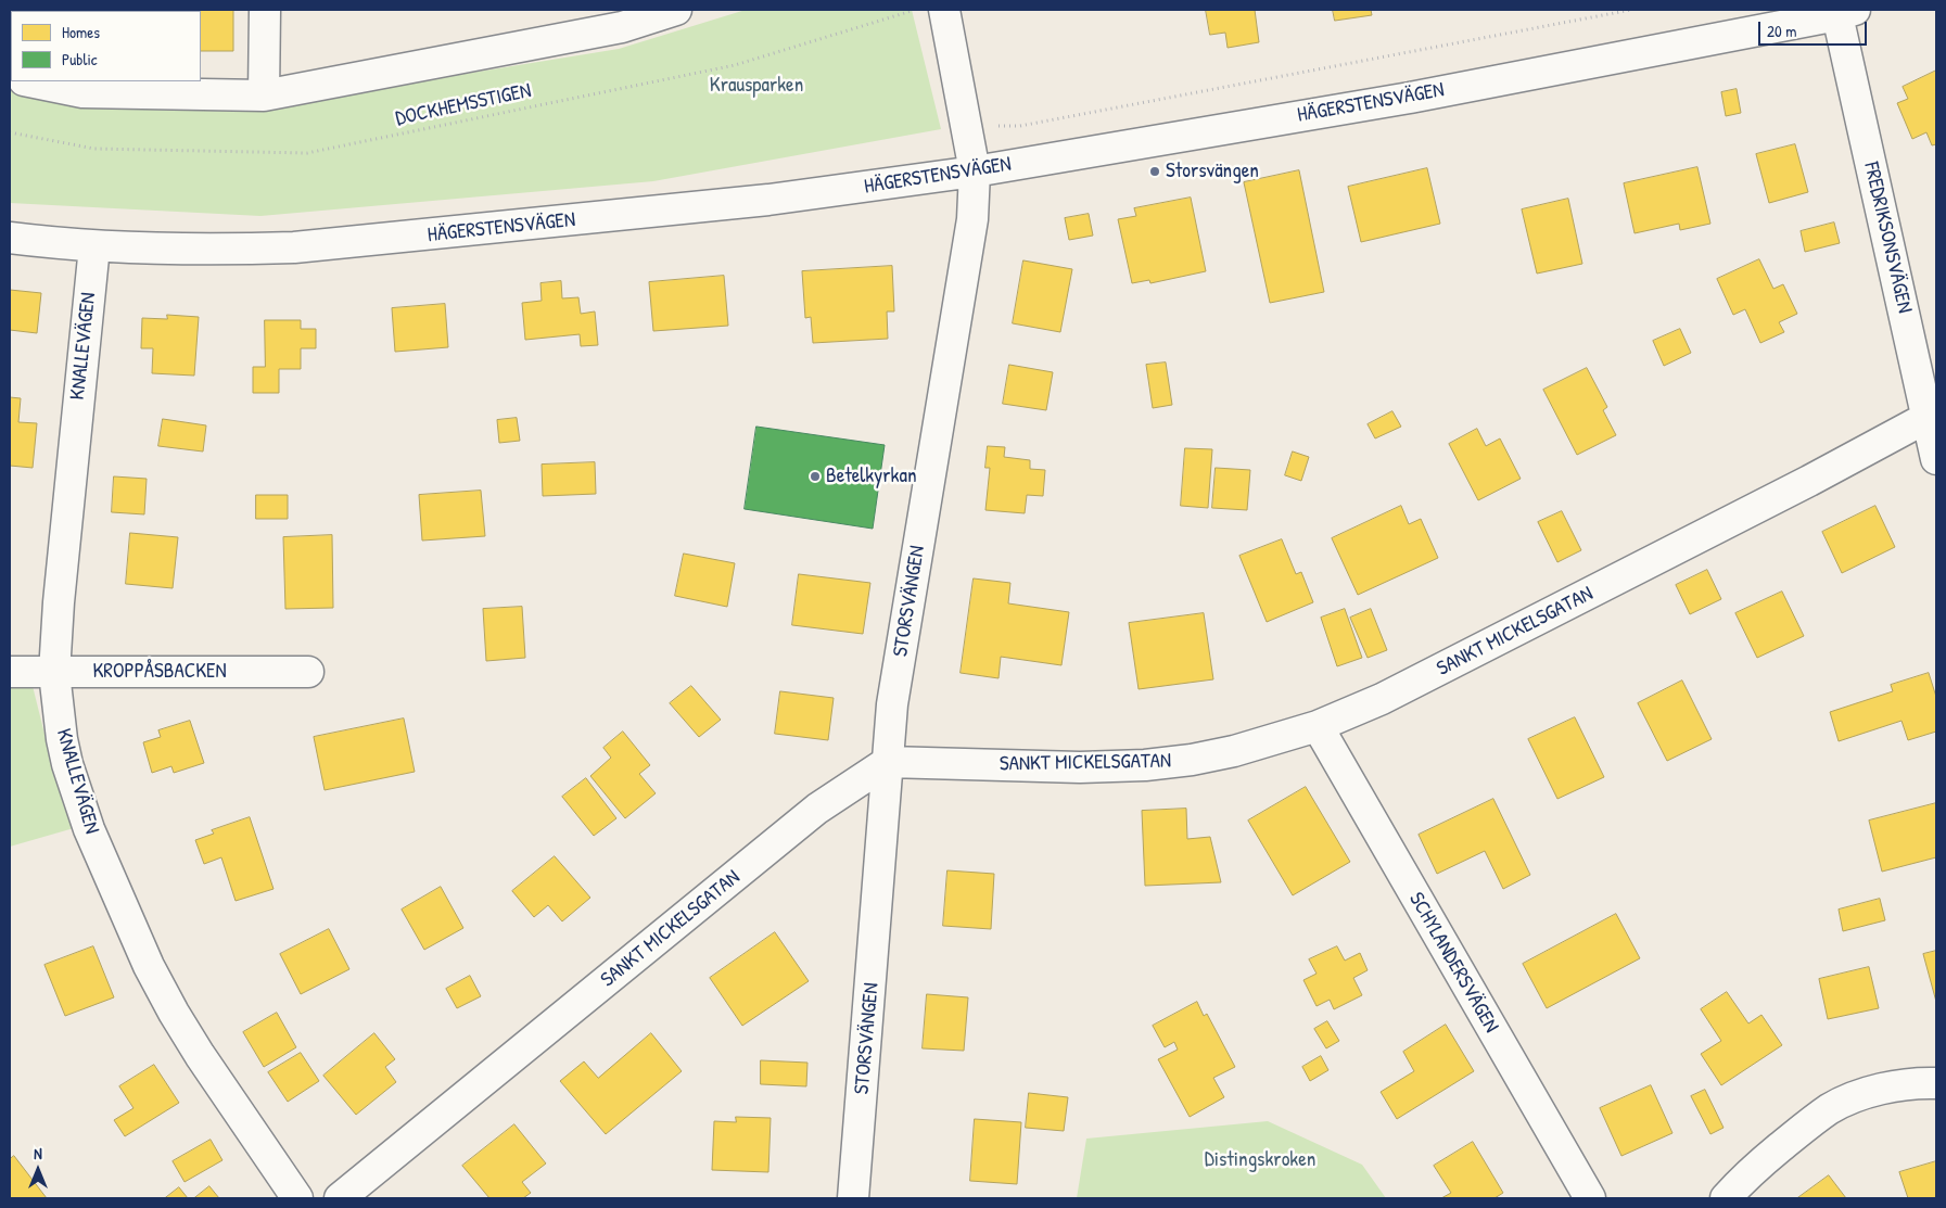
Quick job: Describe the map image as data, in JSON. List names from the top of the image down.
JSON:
{
  "streets": {
    "street": [
      "HÄGERSTENSVÄGEN",
      "FREDRIKSONSVÄGEN",
      "KNALLEVÄGEN",
      "STORSVÄNGEN",
      "SANKT MICKELSGATAN",
      "KROPPÅSBACKEN",
      "SCHYLANDERSVÄGEN"
    ],
    "path": ["DOCKHEMSSTIGEN"]
  },
  "crossings": [
    ["HÄGERSTENSVÄGEN", "FREDRIKSONSVÄGEN"],
    ["HÄGERSTENSVÄGEN", "KNALLEVÄGEN"],
    ["HÄGERSTENSVÄGEN", "STORSVÄNGEN"],
    ["FREDRIKSONSVÄGEN", "SANKT MICKELSGATAN"],
    ["KNALLEVÄGEN", "KROPPÅSBACKEN"],
    ["STORSVÄNGEN", "SANKT MICKELSGATAN"],
    ["SANKT MICKELSGATAN", "SCHYLANDERSVÄGEN"]
  ],
  "parks": ["Krausparken", "Distingskroken"],
  "places": ["Storsvängen", "Betelkyrkan"],
  "legend": ["Homes", "Public"],
  "scale_bar": "20 m",
  "north": "top"
}
